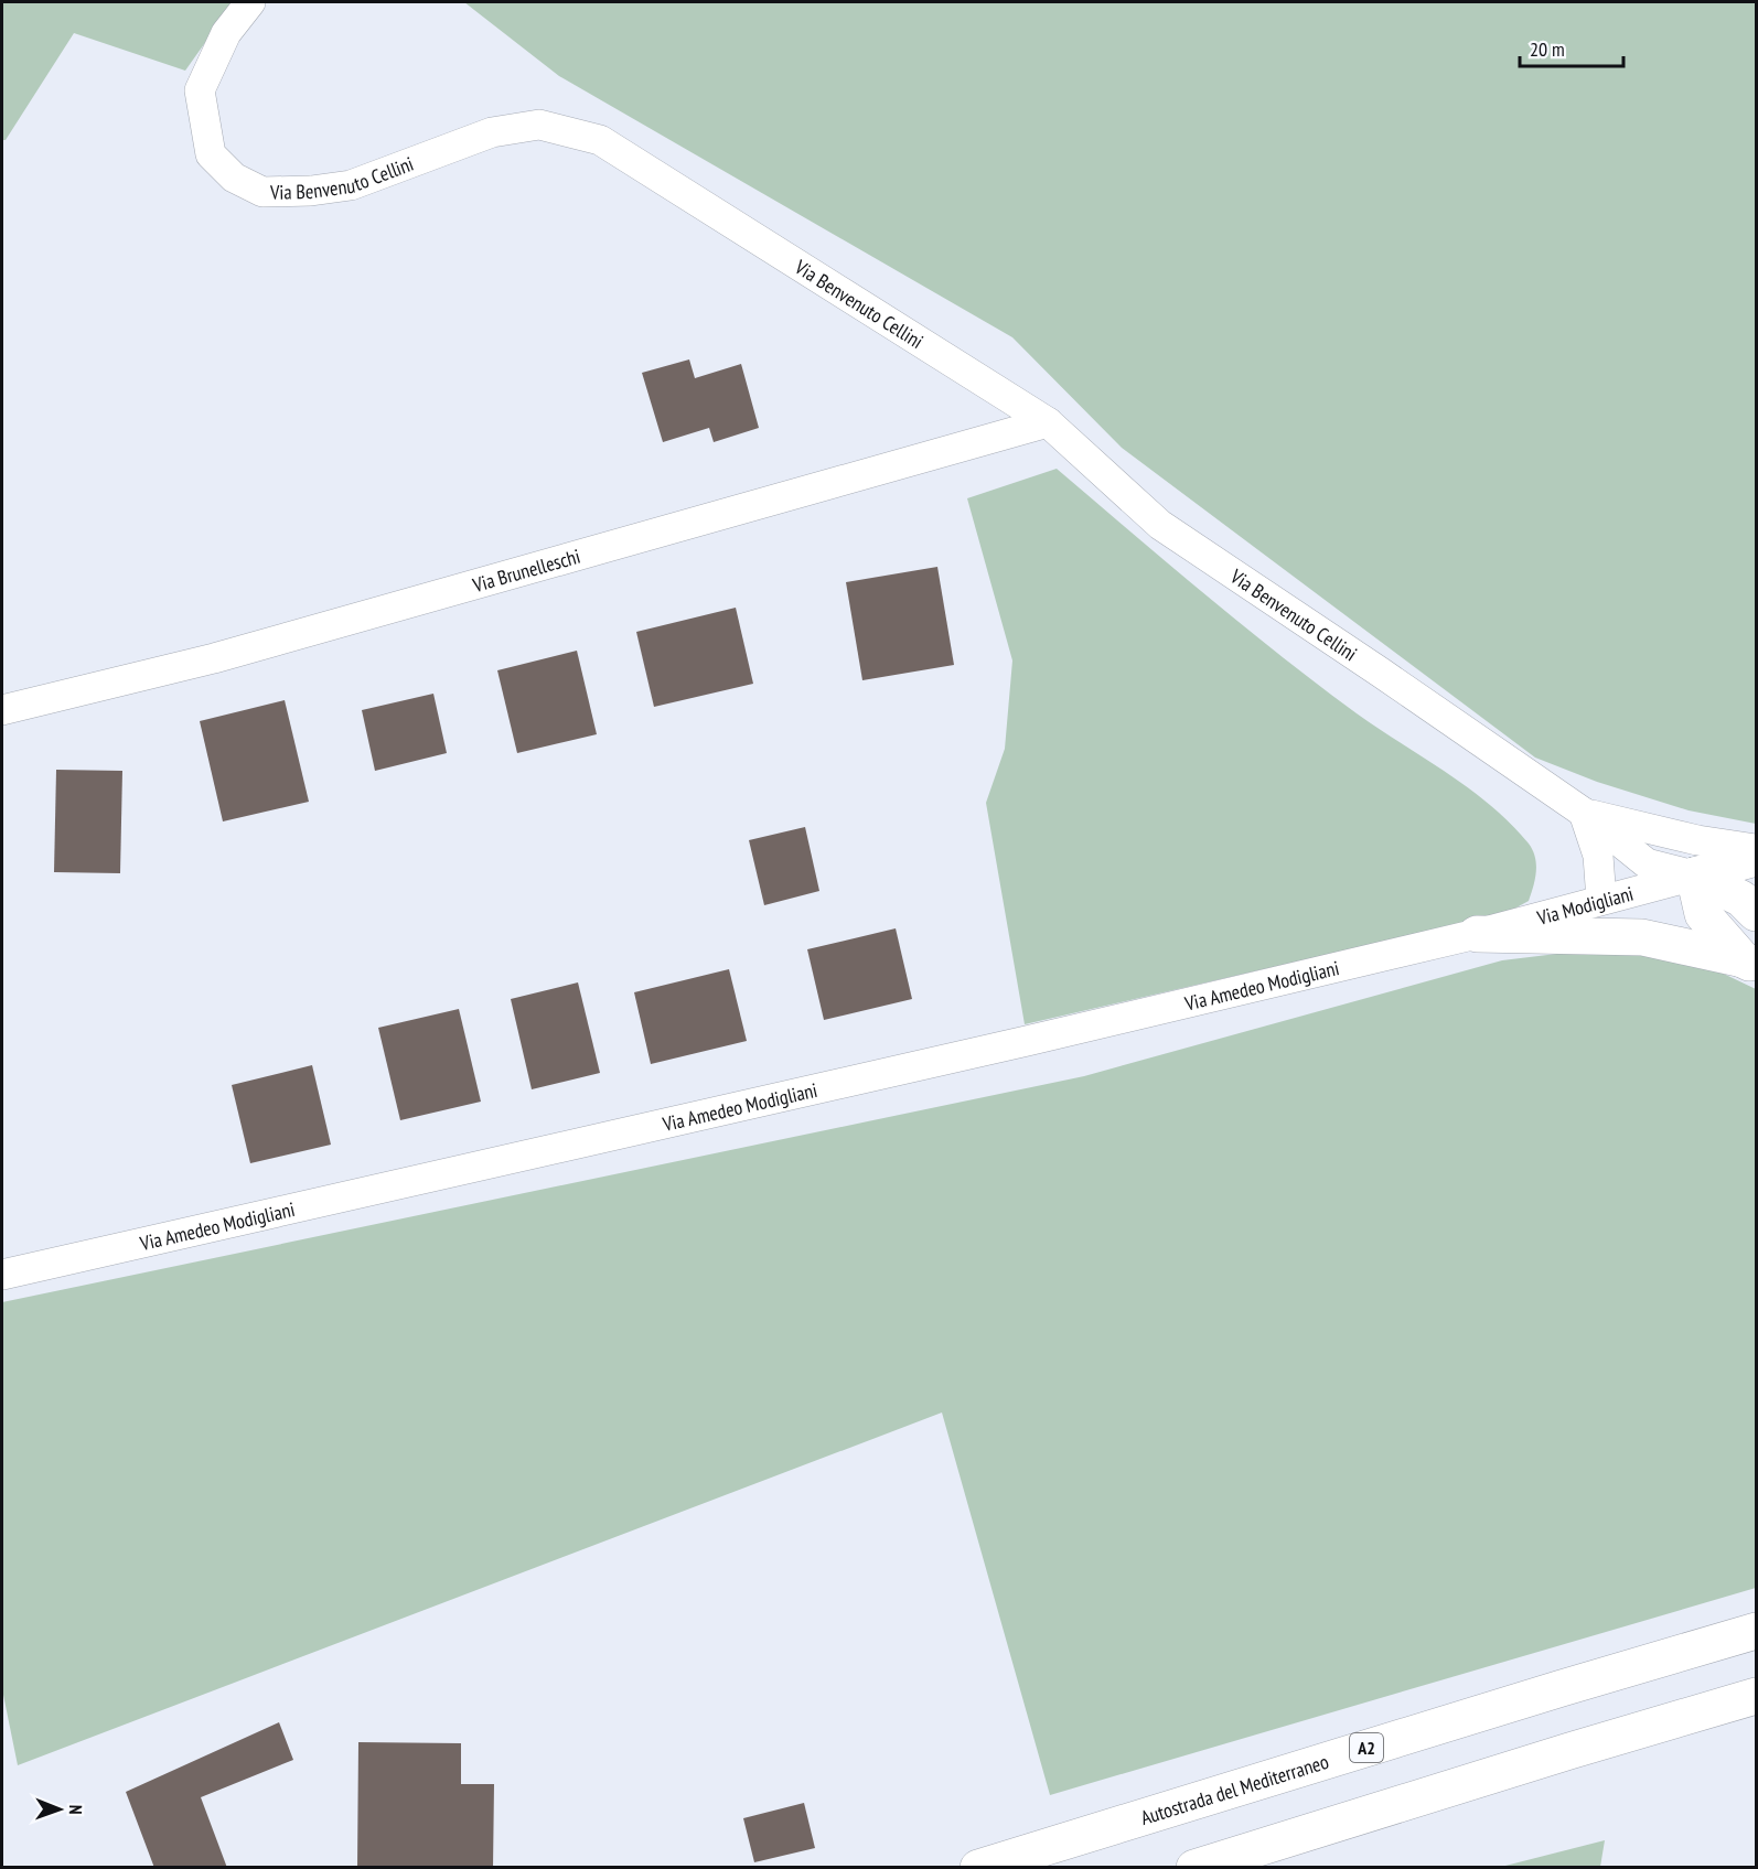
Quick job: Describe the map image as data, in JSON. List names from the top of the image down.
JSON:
{
  "streets": {
    "main road": ["A2", "Autostrada del Mediterraneo"],
    "street": [
      "Via Benvenuto Cellini",
      "Via Brunelleschi",
      "Via Modigliani",
      "Via Amedeo Modigliani"
    ]
  },
  "crossings": [
    ["Via Benvenuto Cellini", "Via Brunelleschi"],
    ["Via Benvenuto Cellini", "Via Modigliani"],
    ["Via Modigliani", "Via Amedeo Modigliani"]
  ],
  "scale_bar": "20 m",
  "north": "right"
}
